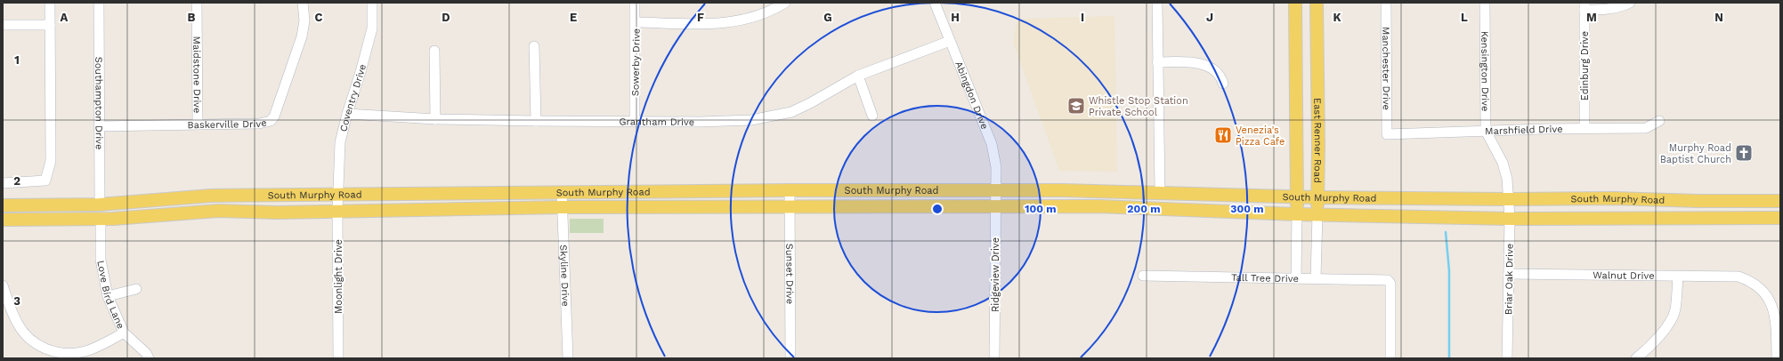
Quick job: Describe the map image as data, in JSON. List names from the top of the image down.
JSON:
{
  "streets": {
    "main road": ["East Renner Road", "South Murphy Road"],
    "street": [
      "Sowerby Drive",
      "Edinburg Drive",
      "Manchester Drive",
      "Kensington Drive",
      "Maidstone Drive",
      "Abingdon Drive",
      "Coventry Drive",
      "Southampton Drive",
      "Grantham Drive",
      "Baskerville Drive",
      "Marshfield Drive",
      "Sunset Drive",
      "Ridgeview Drive",
      "Skyline Drive",
      "Walnut Drive",
      "Moonlight Drive",
      "Tall Tree Drive",
      "Briar Oak Drive",
      "Love Bird Lane"
    ]
  },
  "crossings": [
    ["Sowerby Drive", "Grantham Drive"],
    ["Edinburg Drive", "Marshfield Drive"],
    ["Manchester Drive", "Marshfield Drive"],
    ["Kensington Drive", "Marshfield Drive"],
    ["Kensington Drive", "South Murphy Road"],
    ["Kensington Drive", "Briar Oak Drive"],
    ["Maidstone Drive", "Baskerville Drive"],
    ["Abingdon Drive", "Grantham Drive"],
    ["Abingdon Drive", "South Murphy Road"],
    ["Abingdon Drive", "Ridgeview Drive"],
    ["Coventry Drive", "Grantham Drive"],
    ["Coventry Drive", "South Murphy Road"],
    ["Coventry Drive", "Moonlight Drive"],
    ["Southampton Drive", "Baskerville Drive"],
    ["Southampton Drive", "South Murphy Road"],
    ["East Renner Road", "South Murphy Road"],
    ["East Renner Road", "Tall Tree Drive"],
    ["South Murphy Road", "Sunset Drive"],
    ["South Murphy Road", "Ridgeview Drive"],
    ["South Murphy Road", "Skyline Drive"],
    ["South Murphy Road", "Moonlight Drive"],
    ["South Murphy Road", "Briar Oak Drive"],
    ["South Murphy Road", "Love Bird Lane"],
    ["Walnut Drive", "Briar Oak Drive"]
  ],
  "places": {
    "school or university": ["Whistle Stop Station Private School"],
    "restaurant": ["Venezia's Pizza Cafe"],
    "church": ["Murphy Road Baptist Church"]
  },
  "grid": {
    "columns": [
      "A",
      "B",
      "C",
      "D",
      "E",
      "F",
      "G",
      "H",
      "I",
      "J",
      "K",
      "L",
      "M",
      "N"
    ],
    "rows": ["1", "2", "3"]
  },
  "rings": ["100 m", "200 m", "300 m"]
}
